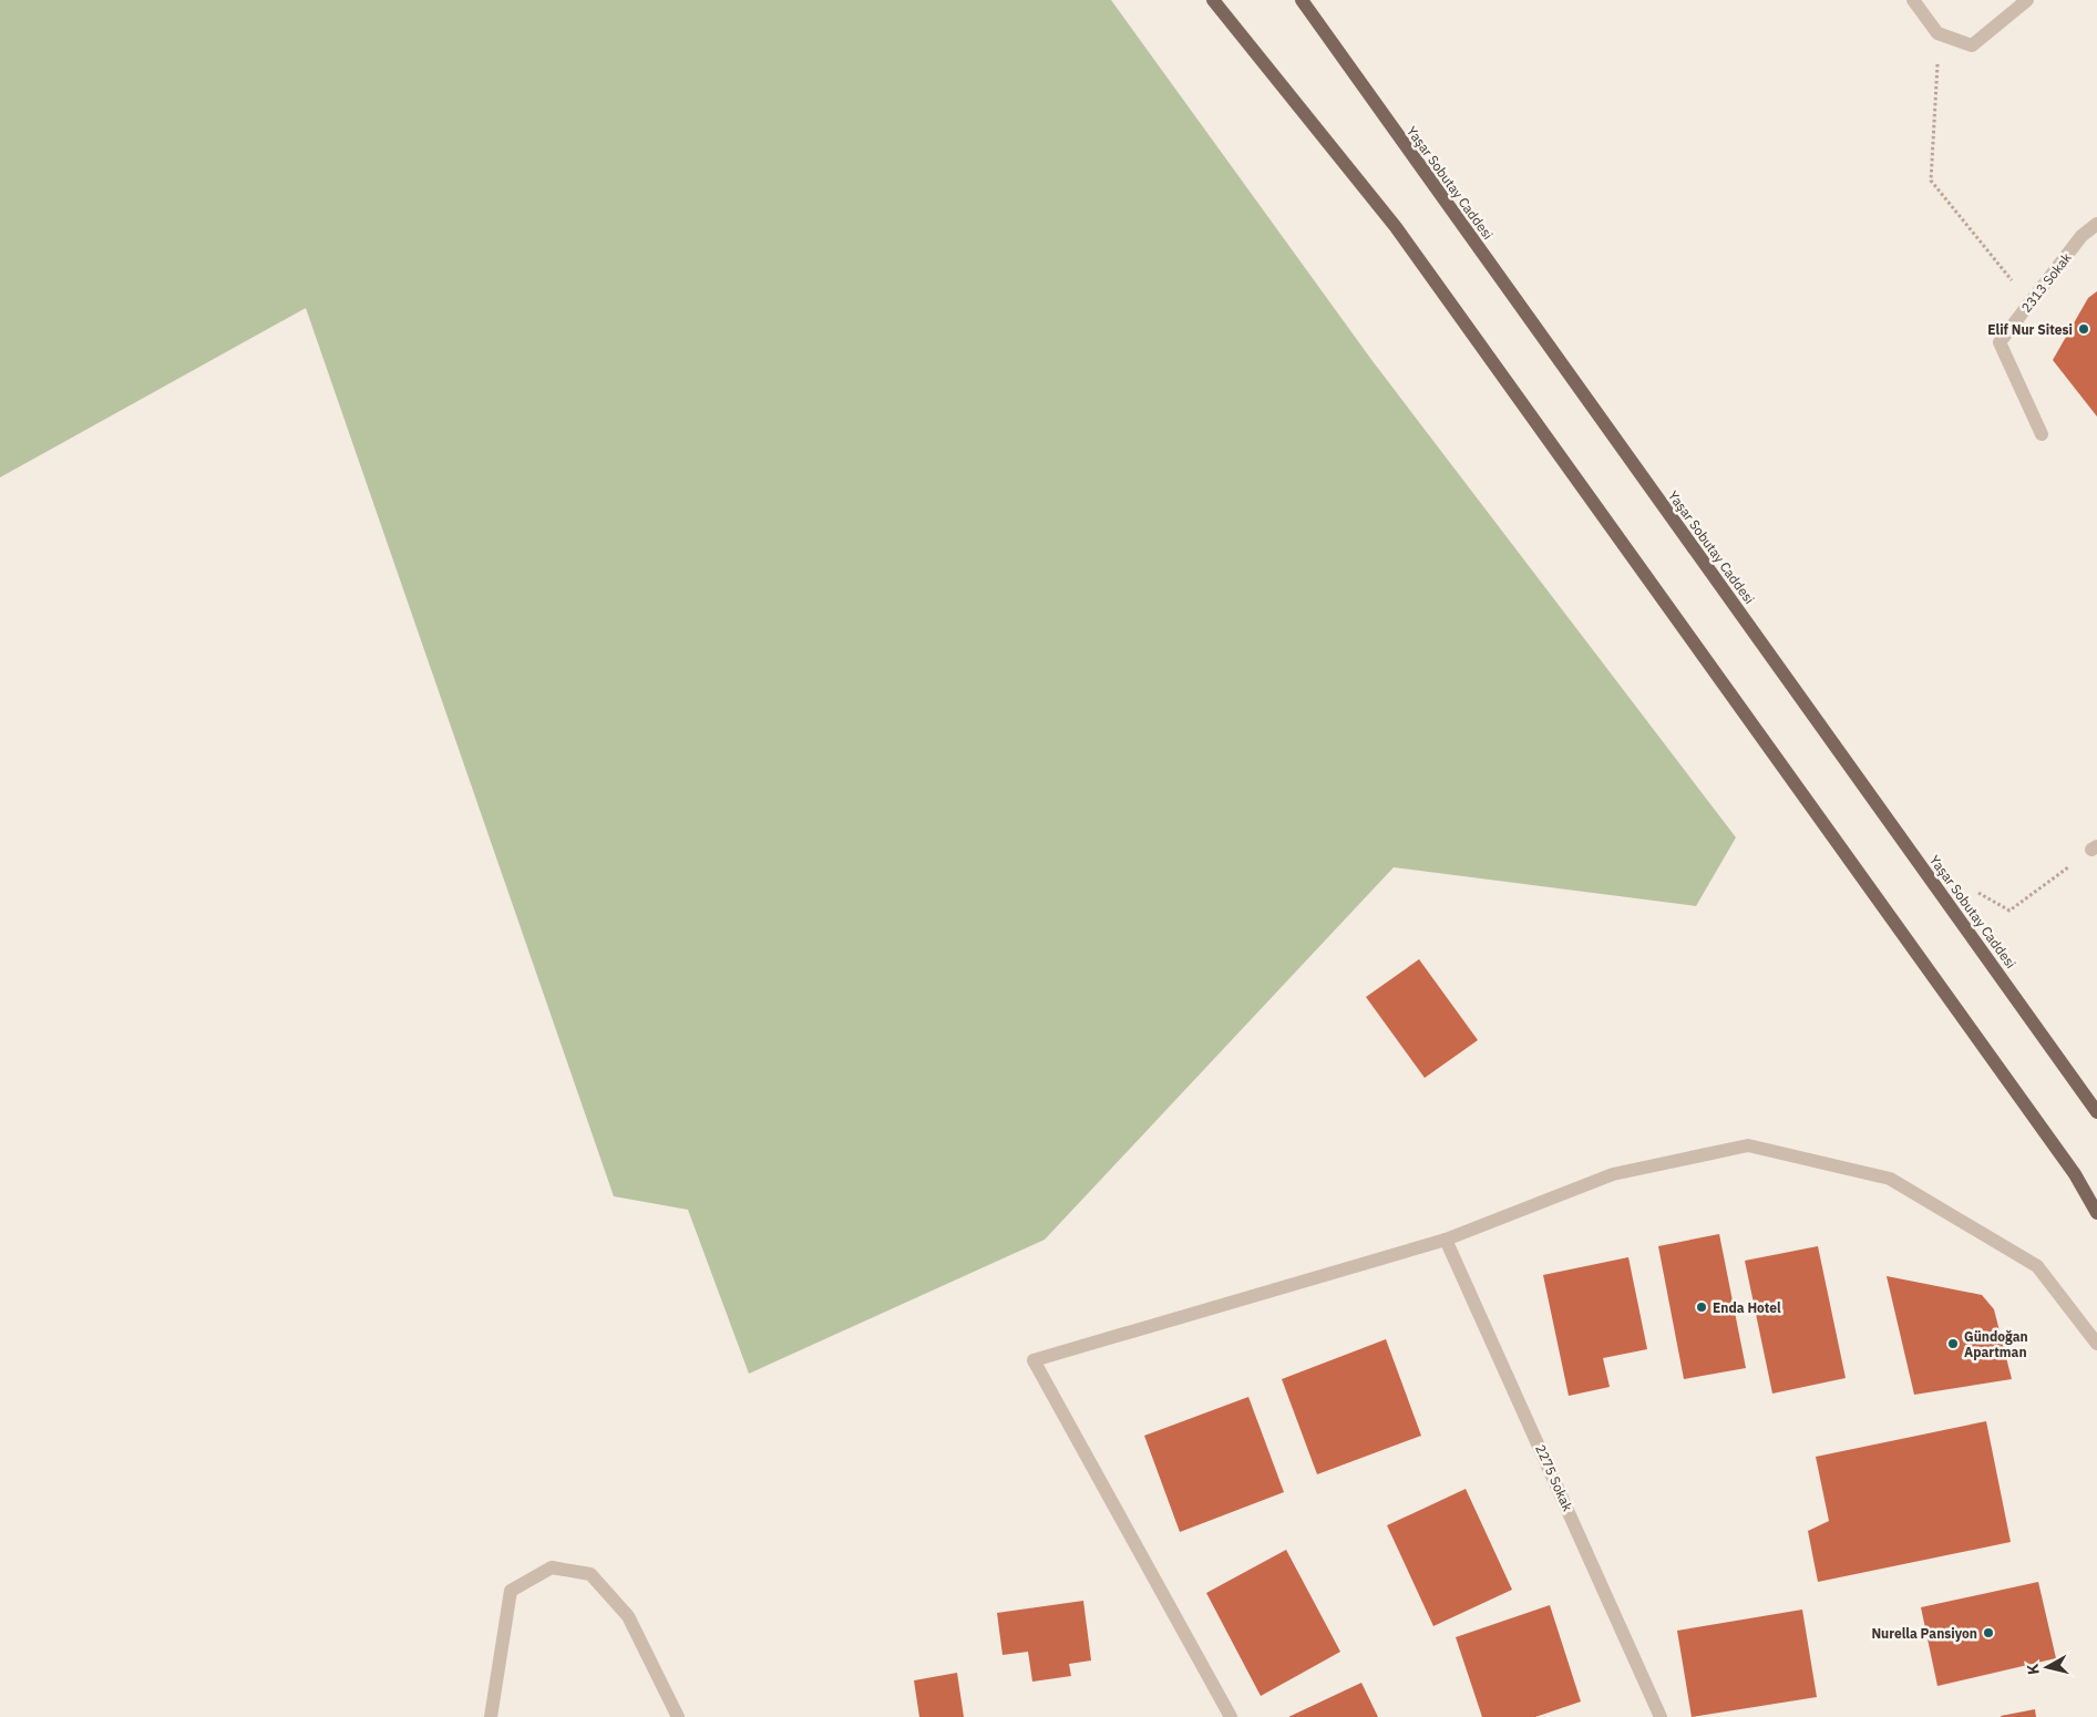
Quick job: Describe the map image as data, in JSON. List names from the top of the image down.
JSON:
{
  "streets": {
    "main road": ["Yaşar Sobutay Caddesi"],
    "street": ["2313 Sokak", "2275 Sokak"]
  },
  "places": [
    "Elif Nur Sitesi",
    "Enda Hotel",
    "Gündoğan Apartman",
    "Nurella Pansiyon"
  ],
  "north": "left"
}
